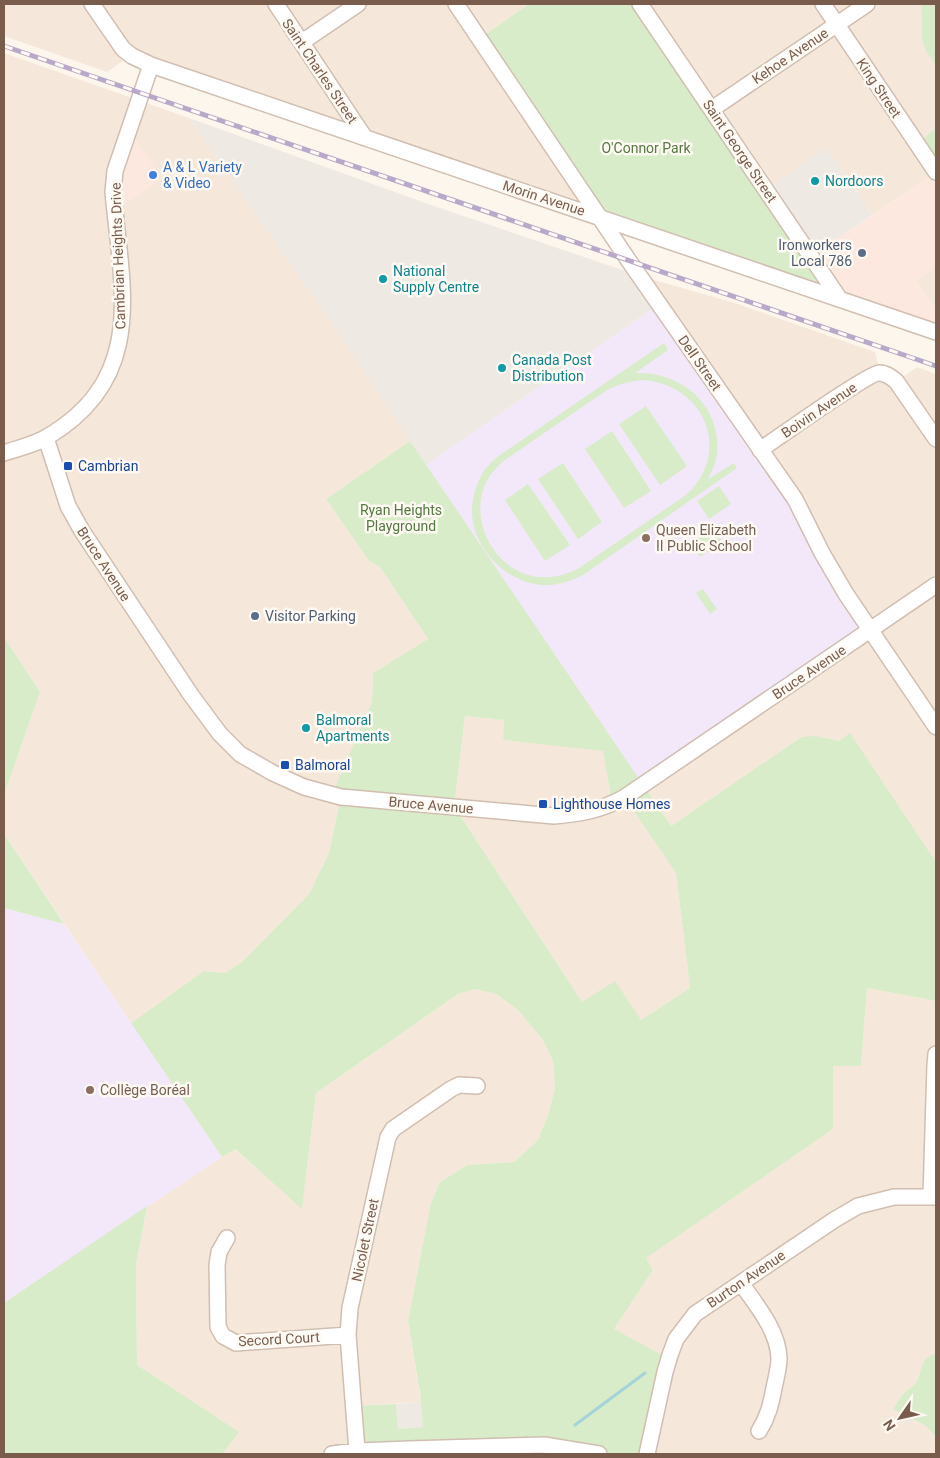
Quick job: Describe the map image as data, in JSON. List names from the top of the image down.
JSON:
{
  "streets": {
    "street": [
      "Kehoe Avenue",
      "Saint Charles Street",
      "King Street",
      "Saint George Street",
      "Morin Avenue",
      "Cambrian Heights Drive",
      "Dell Street",
      "Boivin Avenue",
      "Bruce Avenue",
      "Nicolet Street",
      "Burton Avenue",
      "Secord Court"
    ]
  },
  "crossings": [
    ["Kehoe Avenue", "King Street"],
    ["Kehoe Avenue", "Saint George Street"],
    ["Saint Charles Street", "Morin Avenue"],
    ["Saint George Street", "Morin Avenue"],
    ["Morin Avenue", "Cambrian Heights Drive"],
    ["Morin Avenue", "Dell Street"],
    ["Cambrian Heights Drive", "Bruce Avenue"],
    ["Dell Street", "Boivin Avenue"],
    ["Dell Street", "Bruce Avenue"],
    ["Nicolet Street", "Secord Court"]
  ],
  "parks": ["O'Connor Park", "Ryan Heights Playground"],
  "places": {
    "other": [
      "A & L Variety & Video",
      "Nordoors",
      "Ironworkers Local 786",
      "National Supply Centre",
      "Canada Post Distribution",
      "Queen Elizabeth II Public School",
      "Visitor Parking",
      "Balmoral Apartments",
      "Collège Boréal"
    ],
    "transit": ["Cambrian", "Balmoral", "Lighthouse Homes"]
  },
  "north": "bottom left"
}
